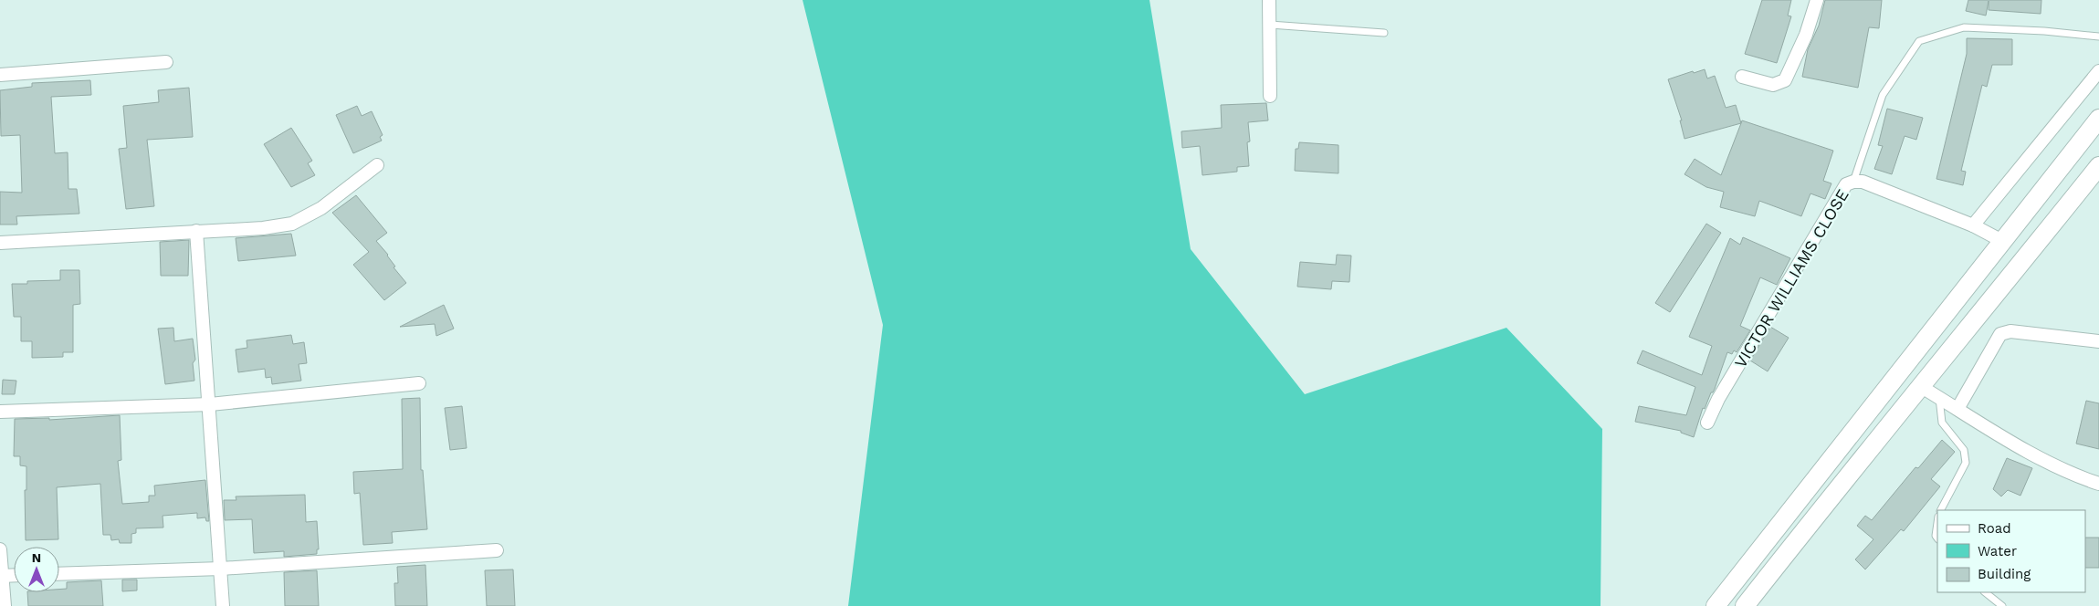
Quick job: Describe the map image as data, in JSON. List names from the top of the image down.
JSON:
{
  "streets": {
    "street": ["VICTOR WILLIAMS CLOSE"]
  },
  "legend": ["Road", "Water", "Building"],
  "north": "top"
}
